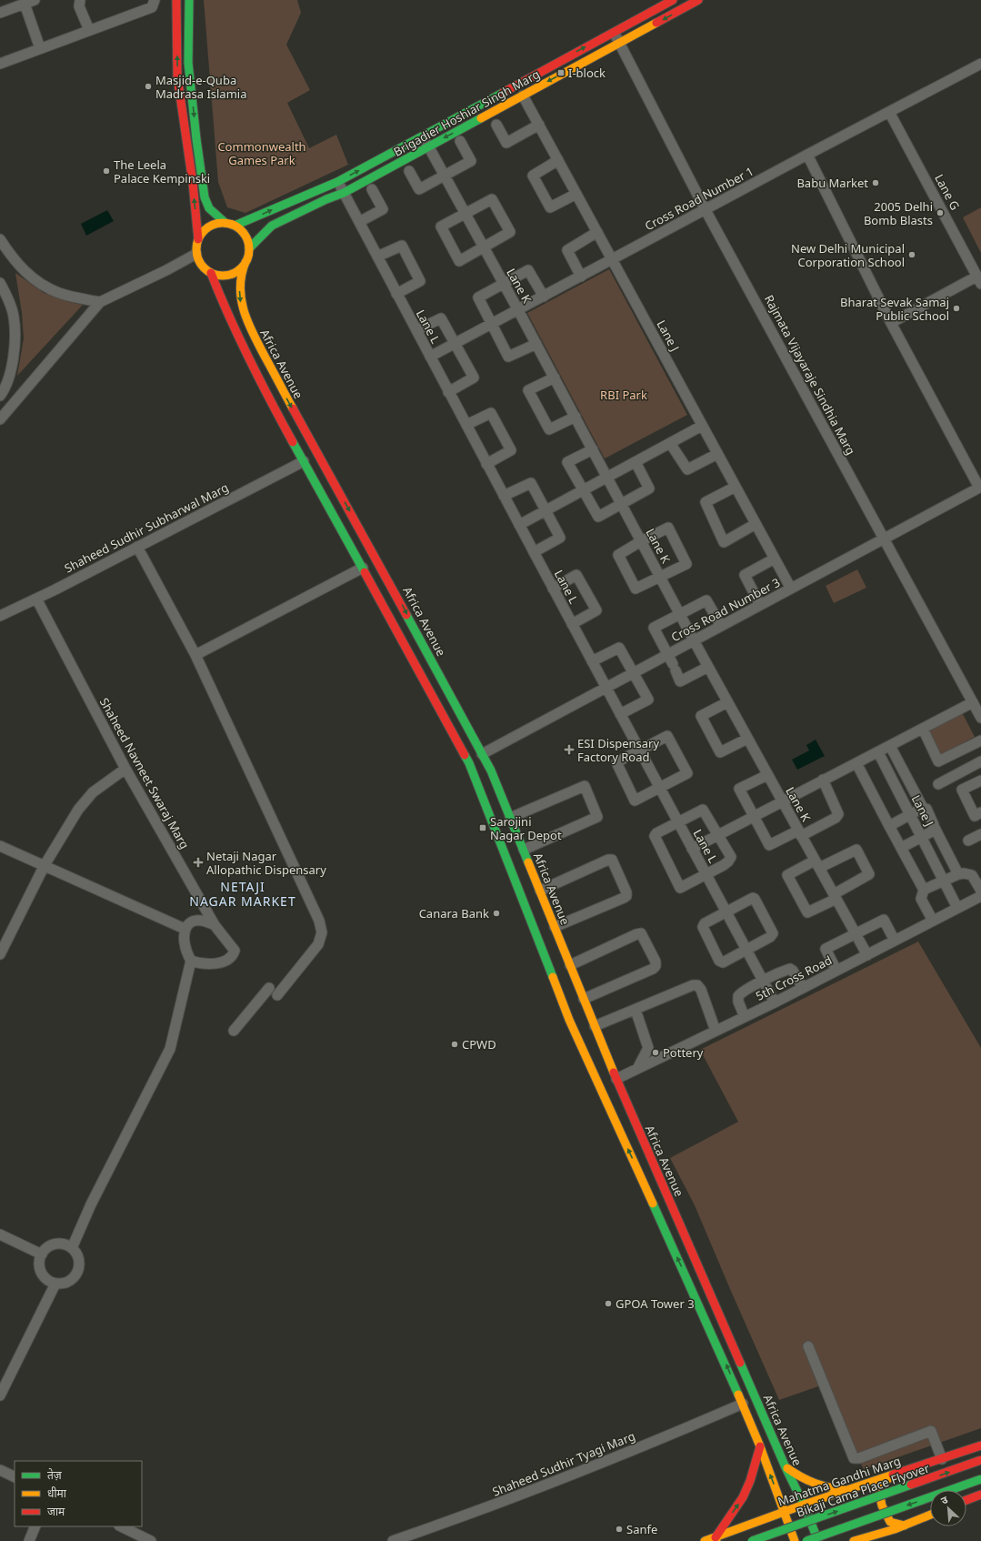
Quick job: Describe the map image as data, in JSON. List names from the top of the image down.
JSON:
{
  "streets": {
    "main road": [
      "Brigadier Hoshiar Singh Marg",
      "Africa Avenue",
      "Mahatma Gandhi Marg",
      "Bikaji Cama Place Flyover"
    ],
    "street": [
      "Lane G",
      "Cross Road Number 1",
      "Lane K",
      "Lane L",
      "Lane J",
      "Rajmata Vijayaraje Sindhia Marg",
      "Shaheed Sudhir Subharwal Marg",
      "Cross Road Number 3",
      "Shaheed Navneet Swaraj Marg",
      "5th Cross Road",
      "Shaheed Sudhir Tyagi Marg"
    ]
  },
  "crossings": [
    ["Brigadier Hoshiar Singh Marg", "Lane K"],
    ["Brigadier Hoshiar Singh Marg", "Lane L"],
    ["Brigadier Hoshiar Singh Marg", "Lane J"],
    ["Brigadier Hoshiar Singh Marg", "Africa Avenue"],
    ["Brigadier Hoshiar Singh Marg", "Rajmata Vijayaraje Sindhia Marg"],
    ["Lane G", "Cross Road Number 1"],
    ["Cross Road Number 1", "Lane K"],
    ["Cross Road Number 1", "Lane L"],
    ["Cross Road Number 1", "Lane J"],
    ["Cross Road Number 1", "Rajmata Vijayaraje Sindhia Marg"],
    ["Lane K", "Cross Road Number 3"],
    ["Lane K", "5th Cross Road"],
    ["Lane L", "Cross Road Number 3"],
    ["Lane L", "5th Cross Road"],
    ["Lane J", "Cross Road Number 3"],
    ["Lane J", "5th Cross Road"],
    ["Africa Avenue", "Cross Road Number 3"],
    ["Africa Avenue", "5th Cross Road"],
    ["Africa Avenue", "Mahatma Gandhi Marg"],
    ["Rajmata Vijayaraje Sindhia Marg", "Cross Road Number 3"],
    ["Shaheed Sudhir Subharwal Marg", "Shaheed Navneet Swaraj Marg"]
  ],
  "districts": ["NETAJI NAGAR MARKET"],
  "parks": ["Commonwealth Games Park", "RBI Park"],
  "places": {
    "transit": ["I-block", "Sarojini Nagar Depot"],
    "other": [
      "Masjid-e-Quba Madrasa Islamia",
      "The Leela Palace Kempinski",
      "Babu Market",
      "2005 Delhi Bomb Blasts",
      "New Delhi Municipal Corporation School",
      "Bharat Sevak Samaj Public School",
      "Canara Bank",
      "CPWD",
      "Pottery",
      "GPOA Tower 3",
      "Sanfe"
    ],
    "health": ["ESI Dispensary Factory Road", "Netaji Nagar Allopathic Dispensary"]
  },
  "legend": ["तेज़", "धीमा", "जाम"],
  "north": "top left"
}
